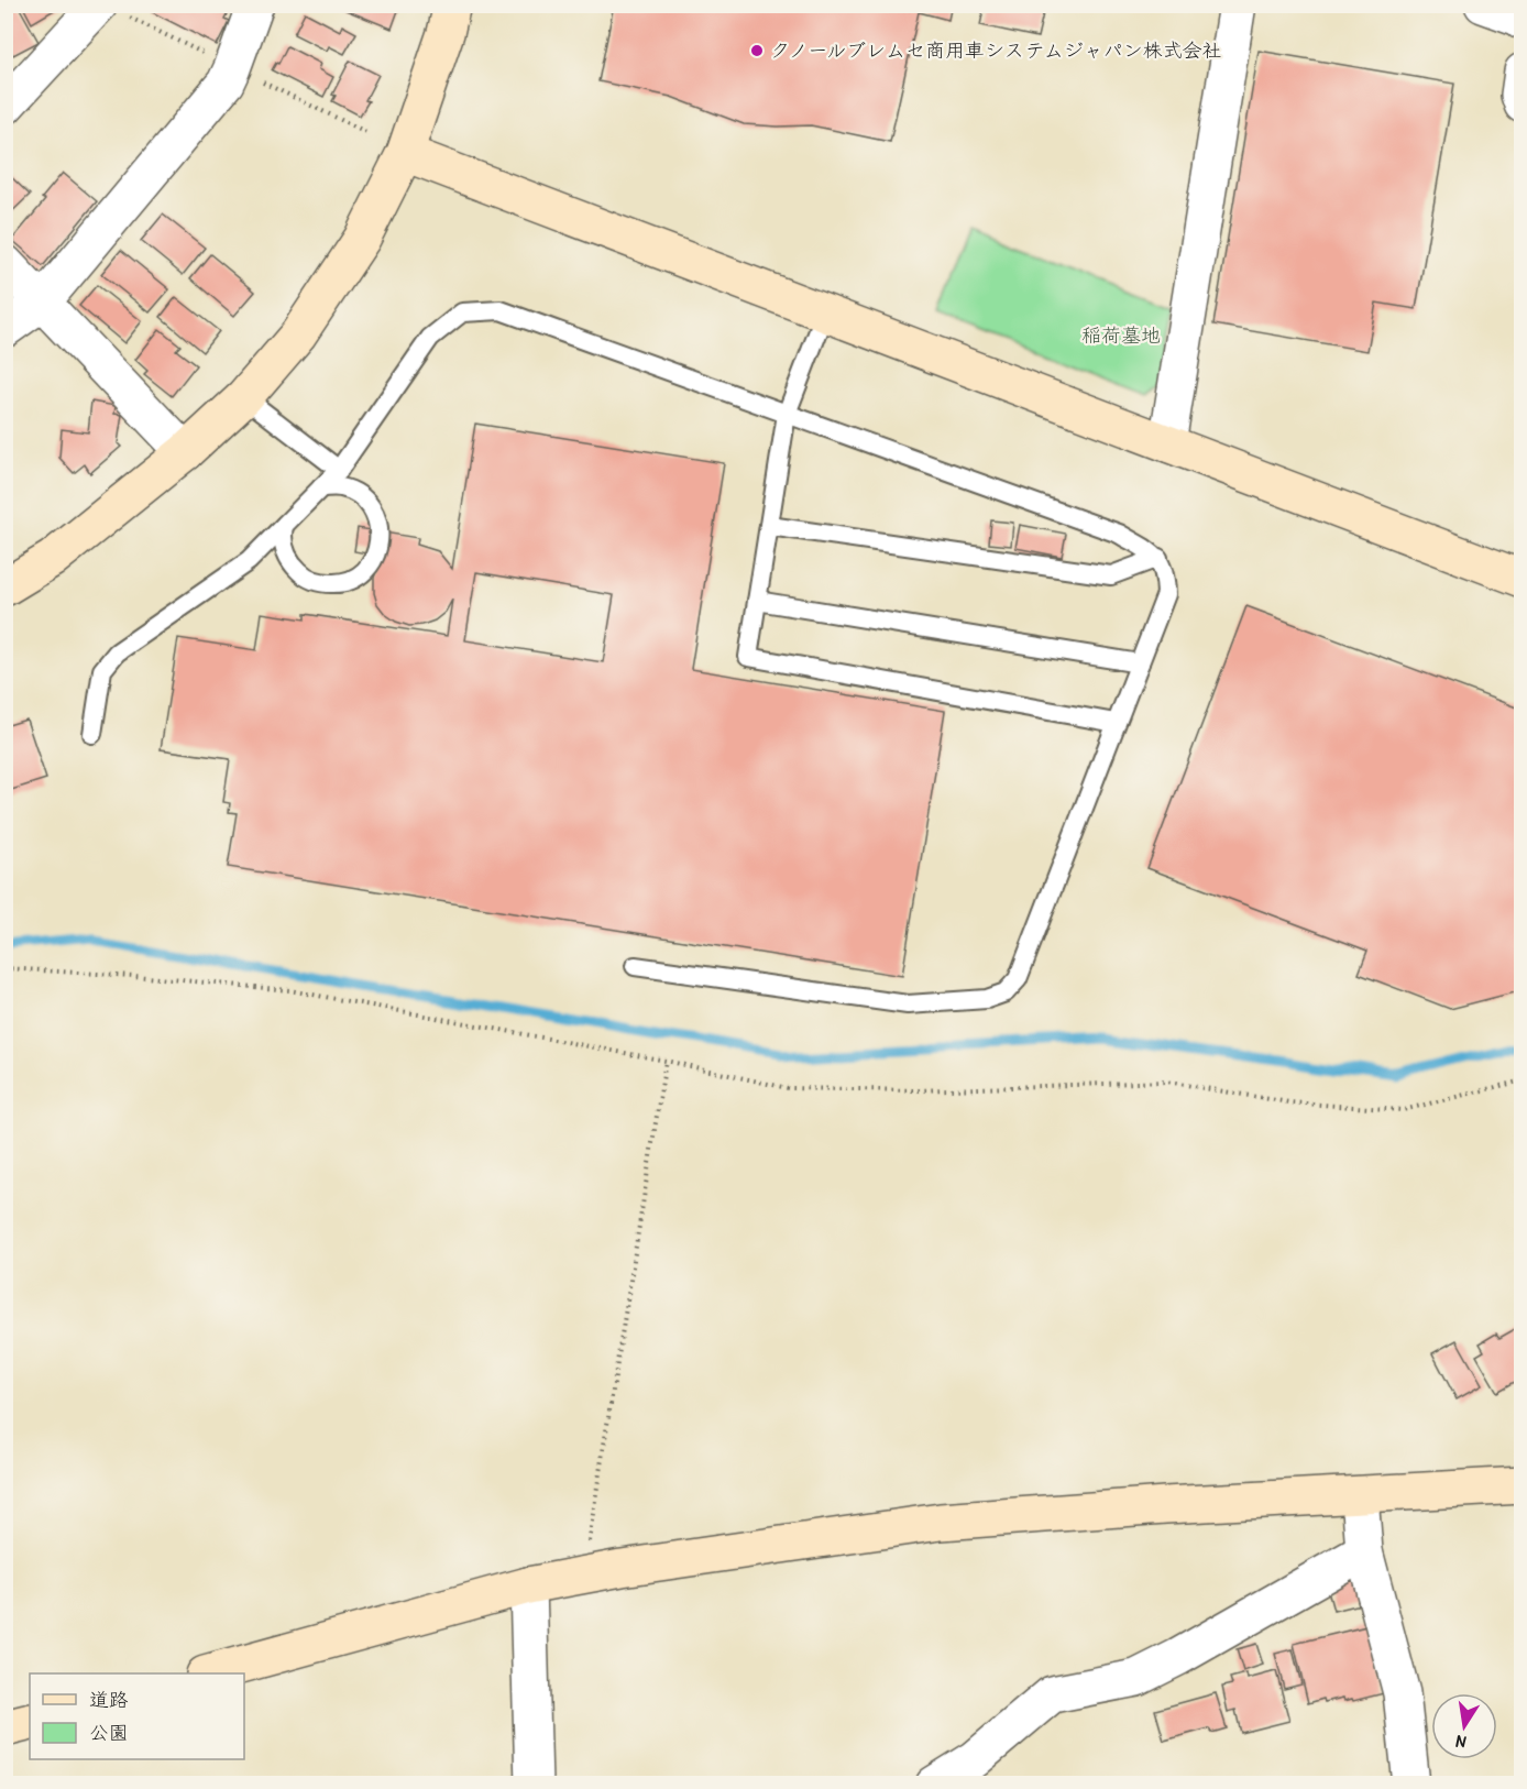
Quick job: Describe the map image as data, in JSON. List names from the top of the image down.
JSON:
{
  "parks": ["稲荷墓地"],
  "places": ["クノールブレムセ商用車システムジャパン株式会社"],
  "legend": ["道路", "公園"],
  "north": "bottom"
}
